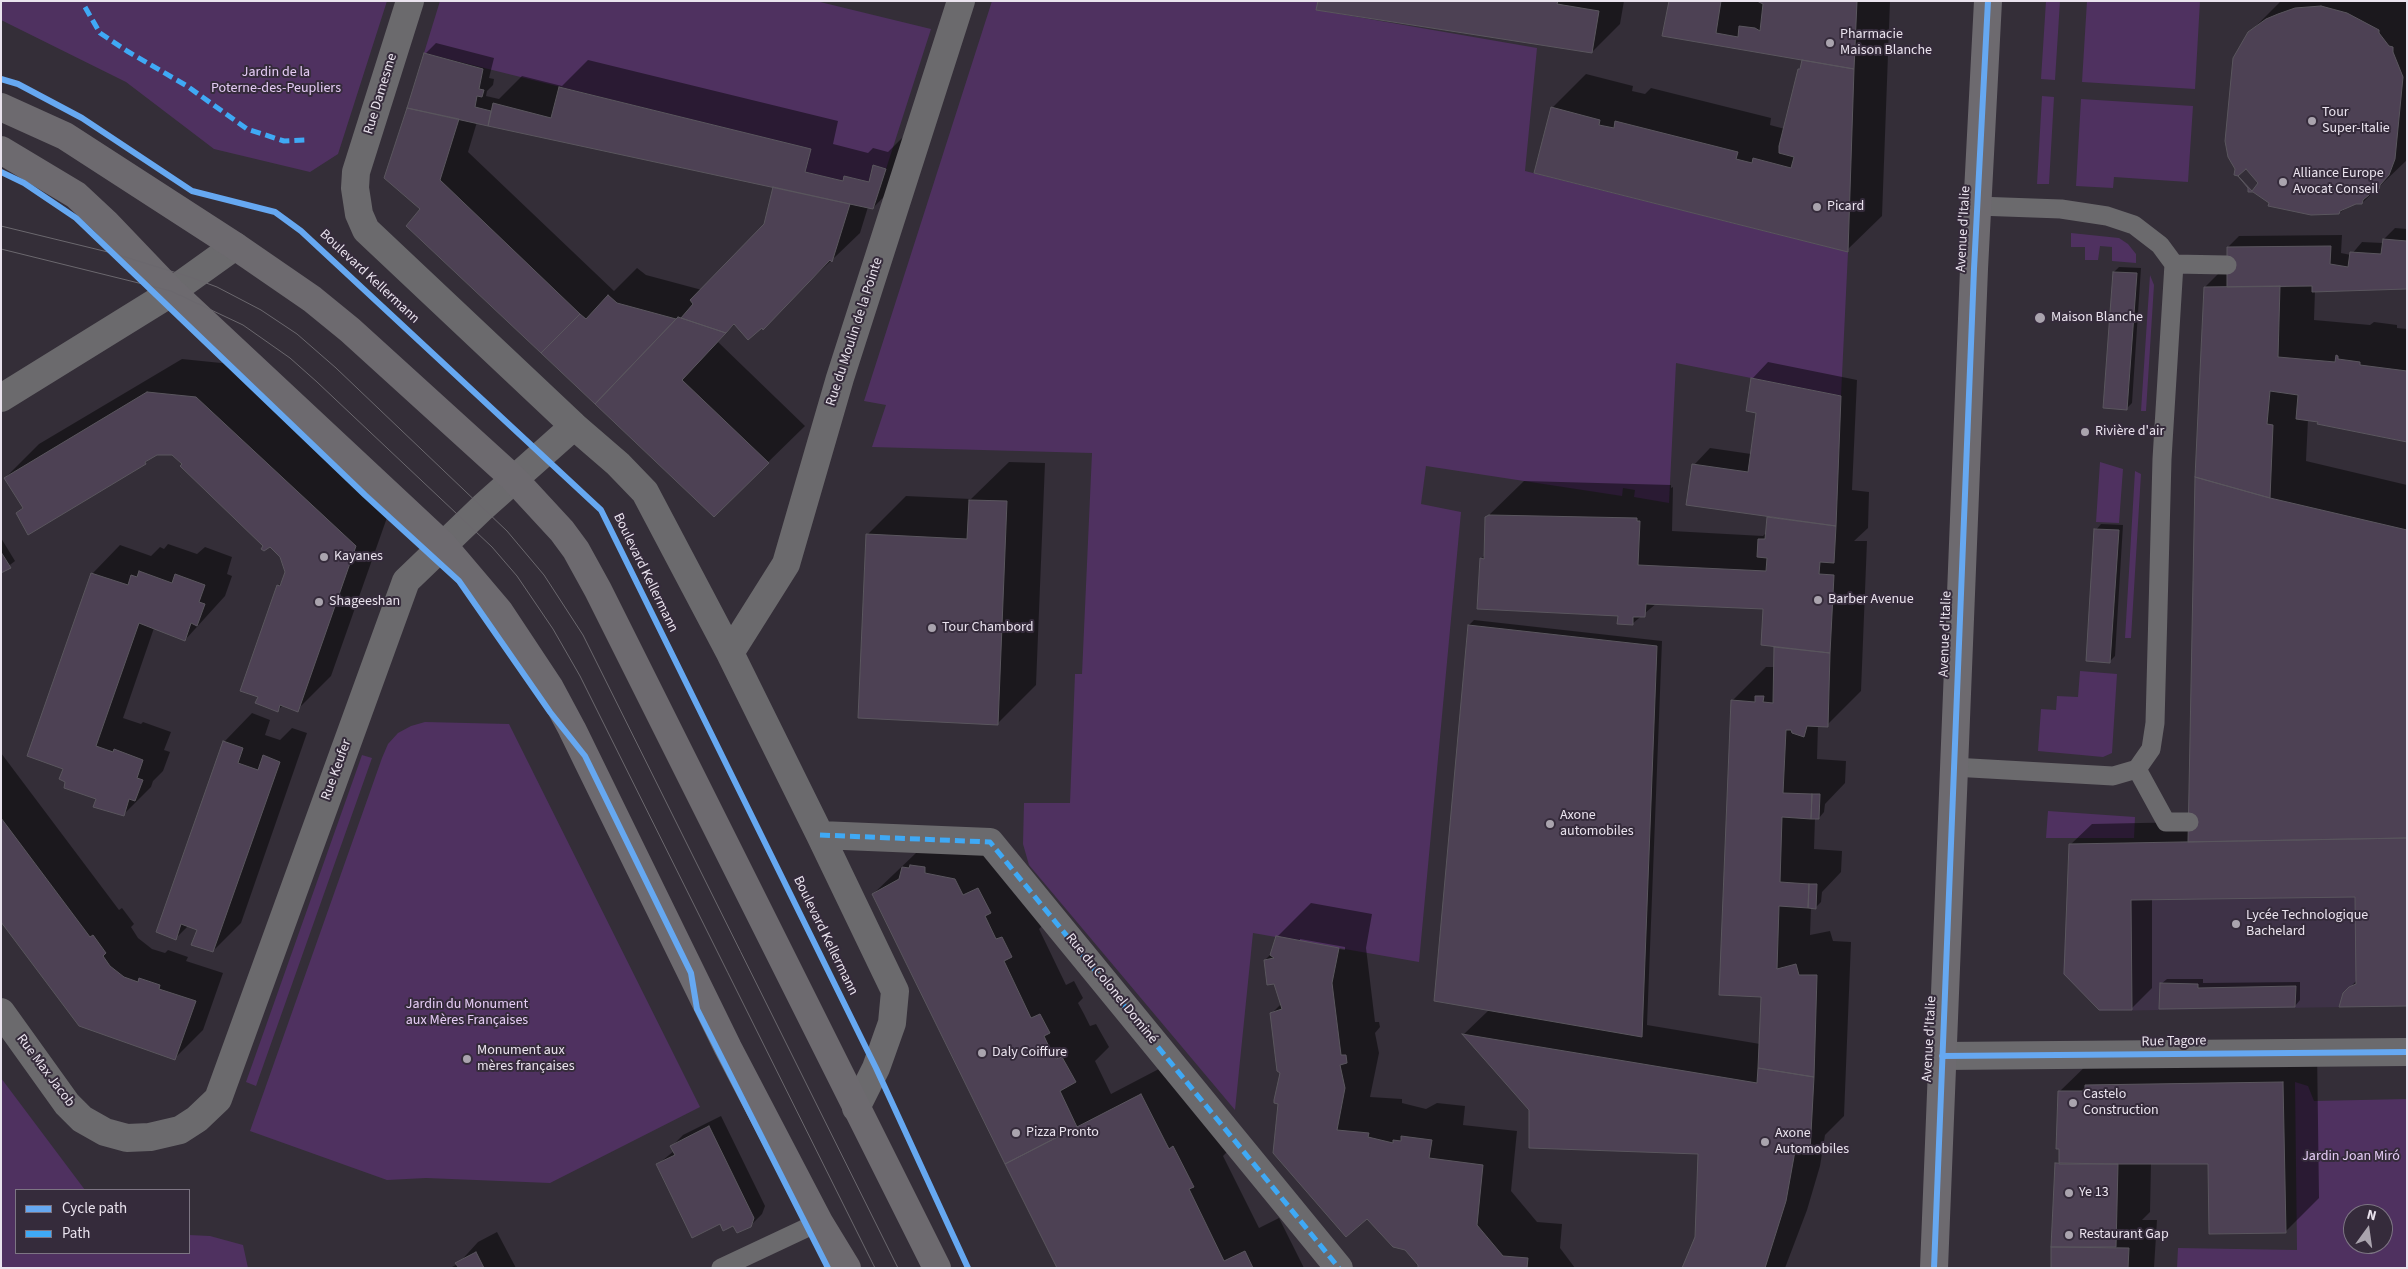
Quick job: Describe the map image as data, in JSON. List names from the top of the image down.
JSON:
{
  "streets": {
    "main road": ["Avenue d'Italie"],
    "street": [
      "Rue Damesme",
      "Rue du Moulin de la Pointe",
      "Rue Keufer",
      "Rue du Colonel Dominé",
      "Rue Tagore",
      "Rue Max Jacob"
    ],
    "cycle path": ["Boulevard Kellermann"]
  },
  "crossings": [
    ["Rue Damesme", "Rue Keufer"],
    ["Avenue d'Italie", "Rue Tagore"],
    ["Rue Keufer", "Rue Max Jacob"]
  ],
  "parks": ["Jardin de la Poterne-des-Peupliers", "Jardin du Monument aux Mères Françaises", "Jardin Joan Miró"],
  "places": [
    "Pharmacie Maison Blanche",
    "Tour Super-Italie",
    "Alliance Europe Avocat Conseil",
    "Picard",
    "Maison Blanche",
    "Rivière d'air",
    "Kayanes",
    "Barber Avenue",
    "Shageeshan",
    "Tour Chambord",
    "Axone automobiles",
    "Lycée Technologique Bachelard",
    "Daly Coiffure",
    "Monument aux mères françaises",
    "Castelo Construction",
    "Pizza Pronto",
    "Axone Automobiles",
    "Ye 13",
    "Restaurant Gap"
  ],
  "legend": ["Cycle path", "Path"],
  "north": "top"
}
